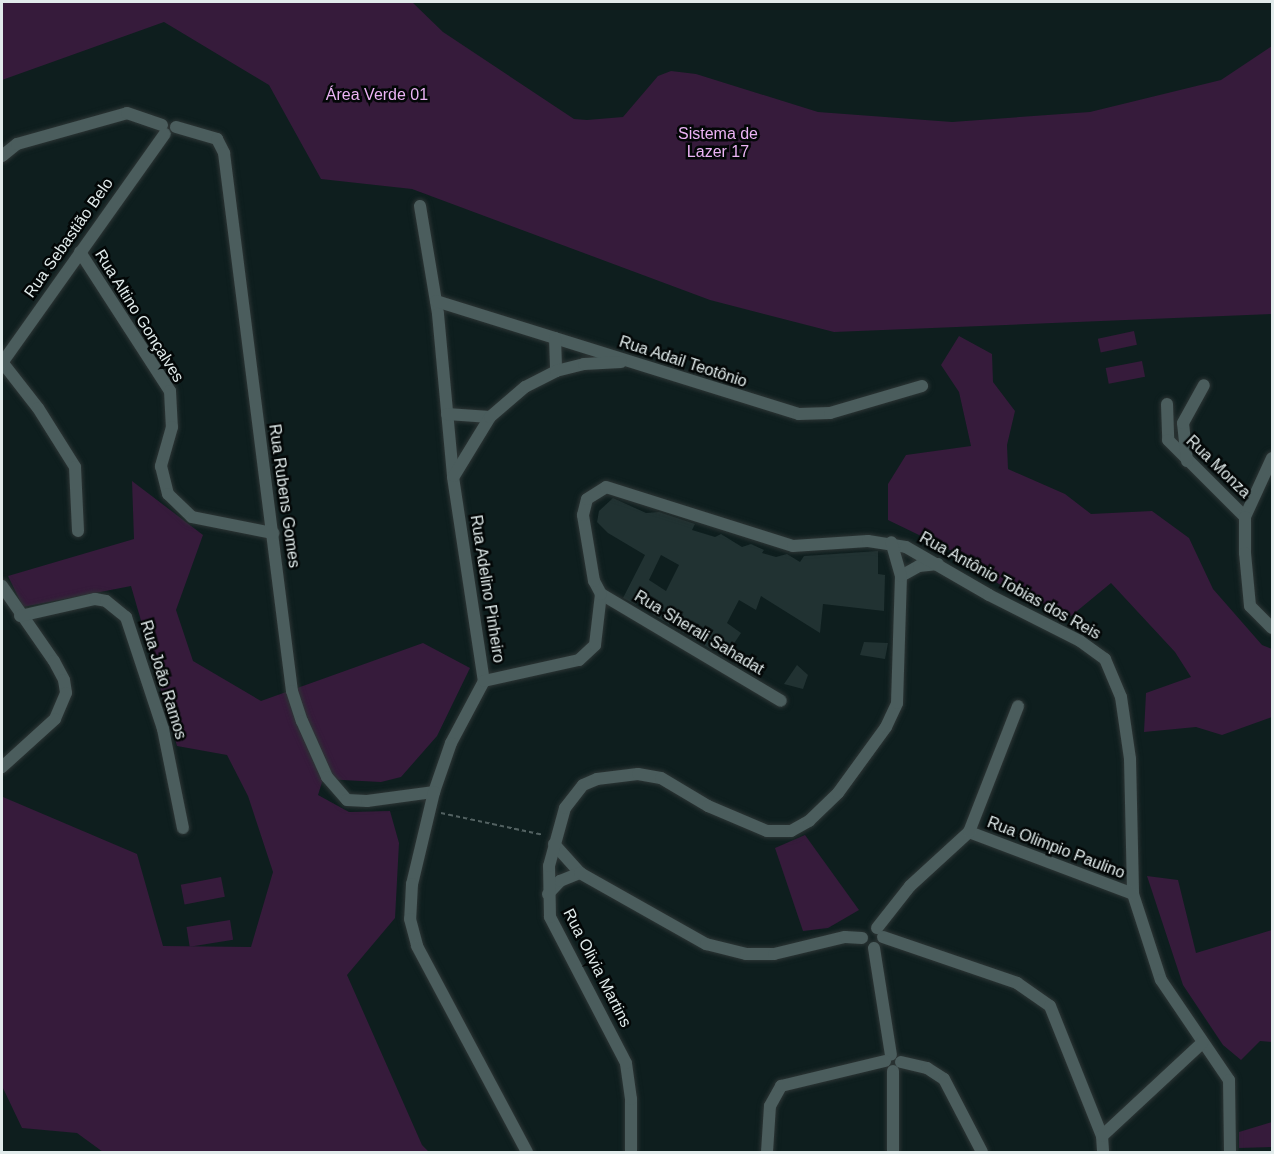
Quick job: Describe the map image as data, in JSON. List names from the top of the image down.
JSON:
{
  "streets": {
    "street": [
      "Rua Sebastião Belo",
      "Rua Altino Gonçalves",
      "Rua Adail Teotônio",
      "Rua Monza",
      "Rua Rubens Gomes",
      "Rua Antônio Tobias dos Reis",
      "Rua Adelino Pinheiro",
      "Rua Sherali Sahadat",
      "Rua João Ramos",
      "Rua Olimpio Paulino",
      "Rua Olivia Martins"
    ]
  },
  "crossings": [
    ["Rua Sebastião Belo", "Rua Altino Gonçalves"],
    ["Rua Sebastião Belo", "Rua Rubens Gomes"],
    ["Rua Altino Gonçalves", "Rua Rubens Gomes"],
    ["Rua Adail Teotônio", "Rua Adelino Pinheiro"],
    ["Rua Rubens Gomes", "Rua Adelino Pinheiro"],
    ["Rua Antônio Tobias dos Reis", "Rua Adelino Pinheiro"],
    ["Rua Antônio Tobias dos Reis", "Rua Sherali Sahadat"],
    ["Rua Antônio Tobias dos Reis", "Rua Olimpio Paulino"],
    ["Rua Antônio Tobias dos Reis", "Rua Olivia Martins"]
  ],
  "parks": ["Área Verde 01", "Sistema de Lazer 17"]
}
